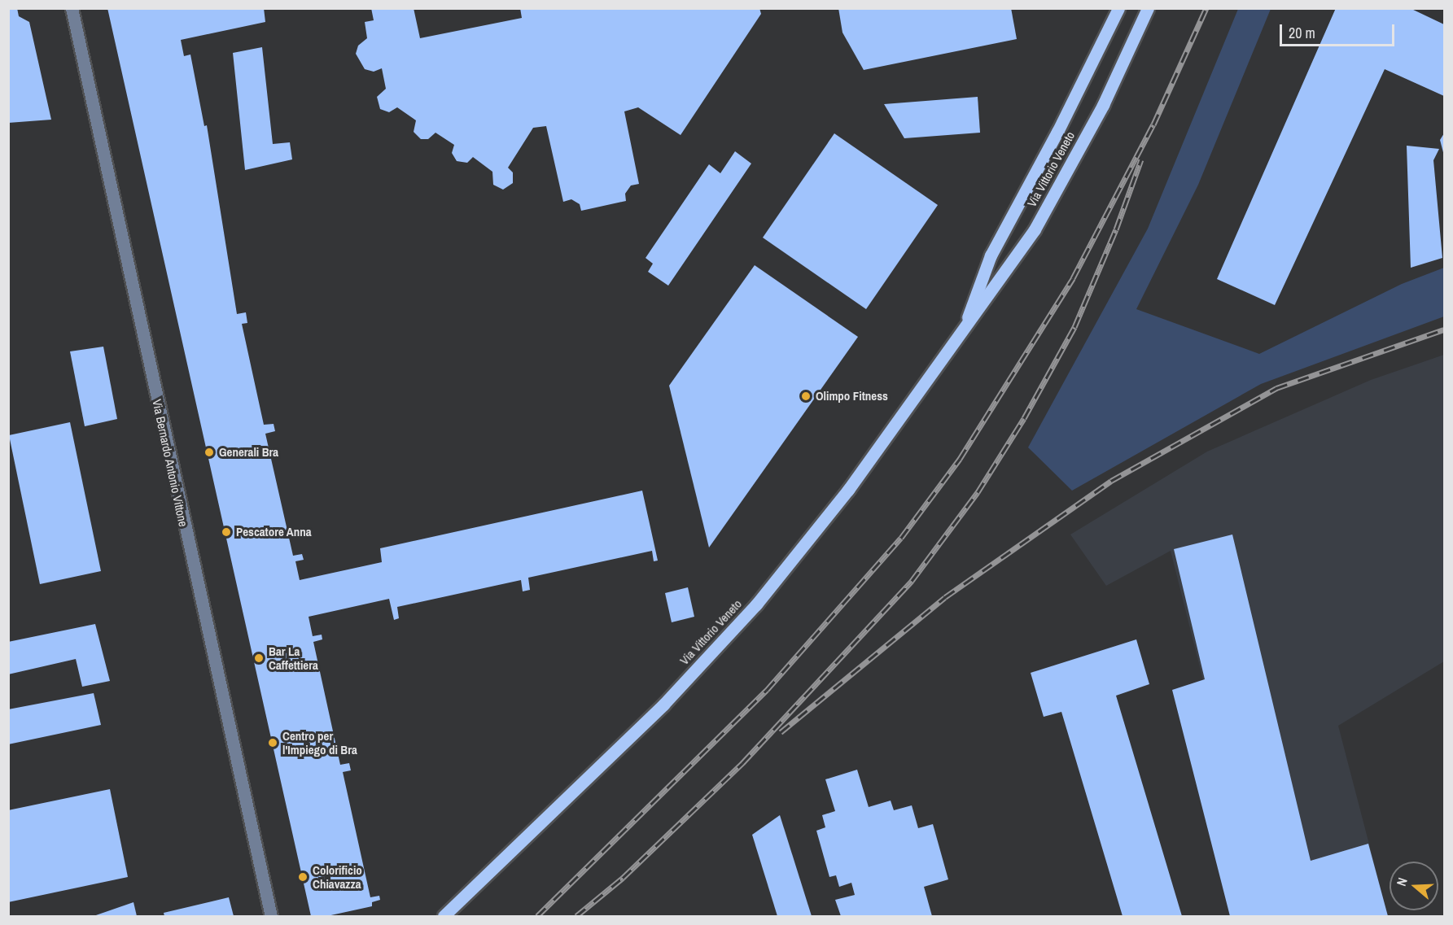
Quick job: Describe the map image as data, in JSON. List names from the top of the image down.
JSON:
{
  "streets": {
    "main road": ["Via Vittorio Veneto"],
    "street": ["Via Bernardo Antonio Vittone"]
  },
  "places": [
    "Olimpo Fitness",
    "Generali Bra",
    "Pescatore Anna",
    "Bar La Caffettiera",
    "Centro per l'Impiego di Bra",
    "Colorificio Chiavazza"
  ],
  "scale_bar": "20 m",
  "north": "left"
}
